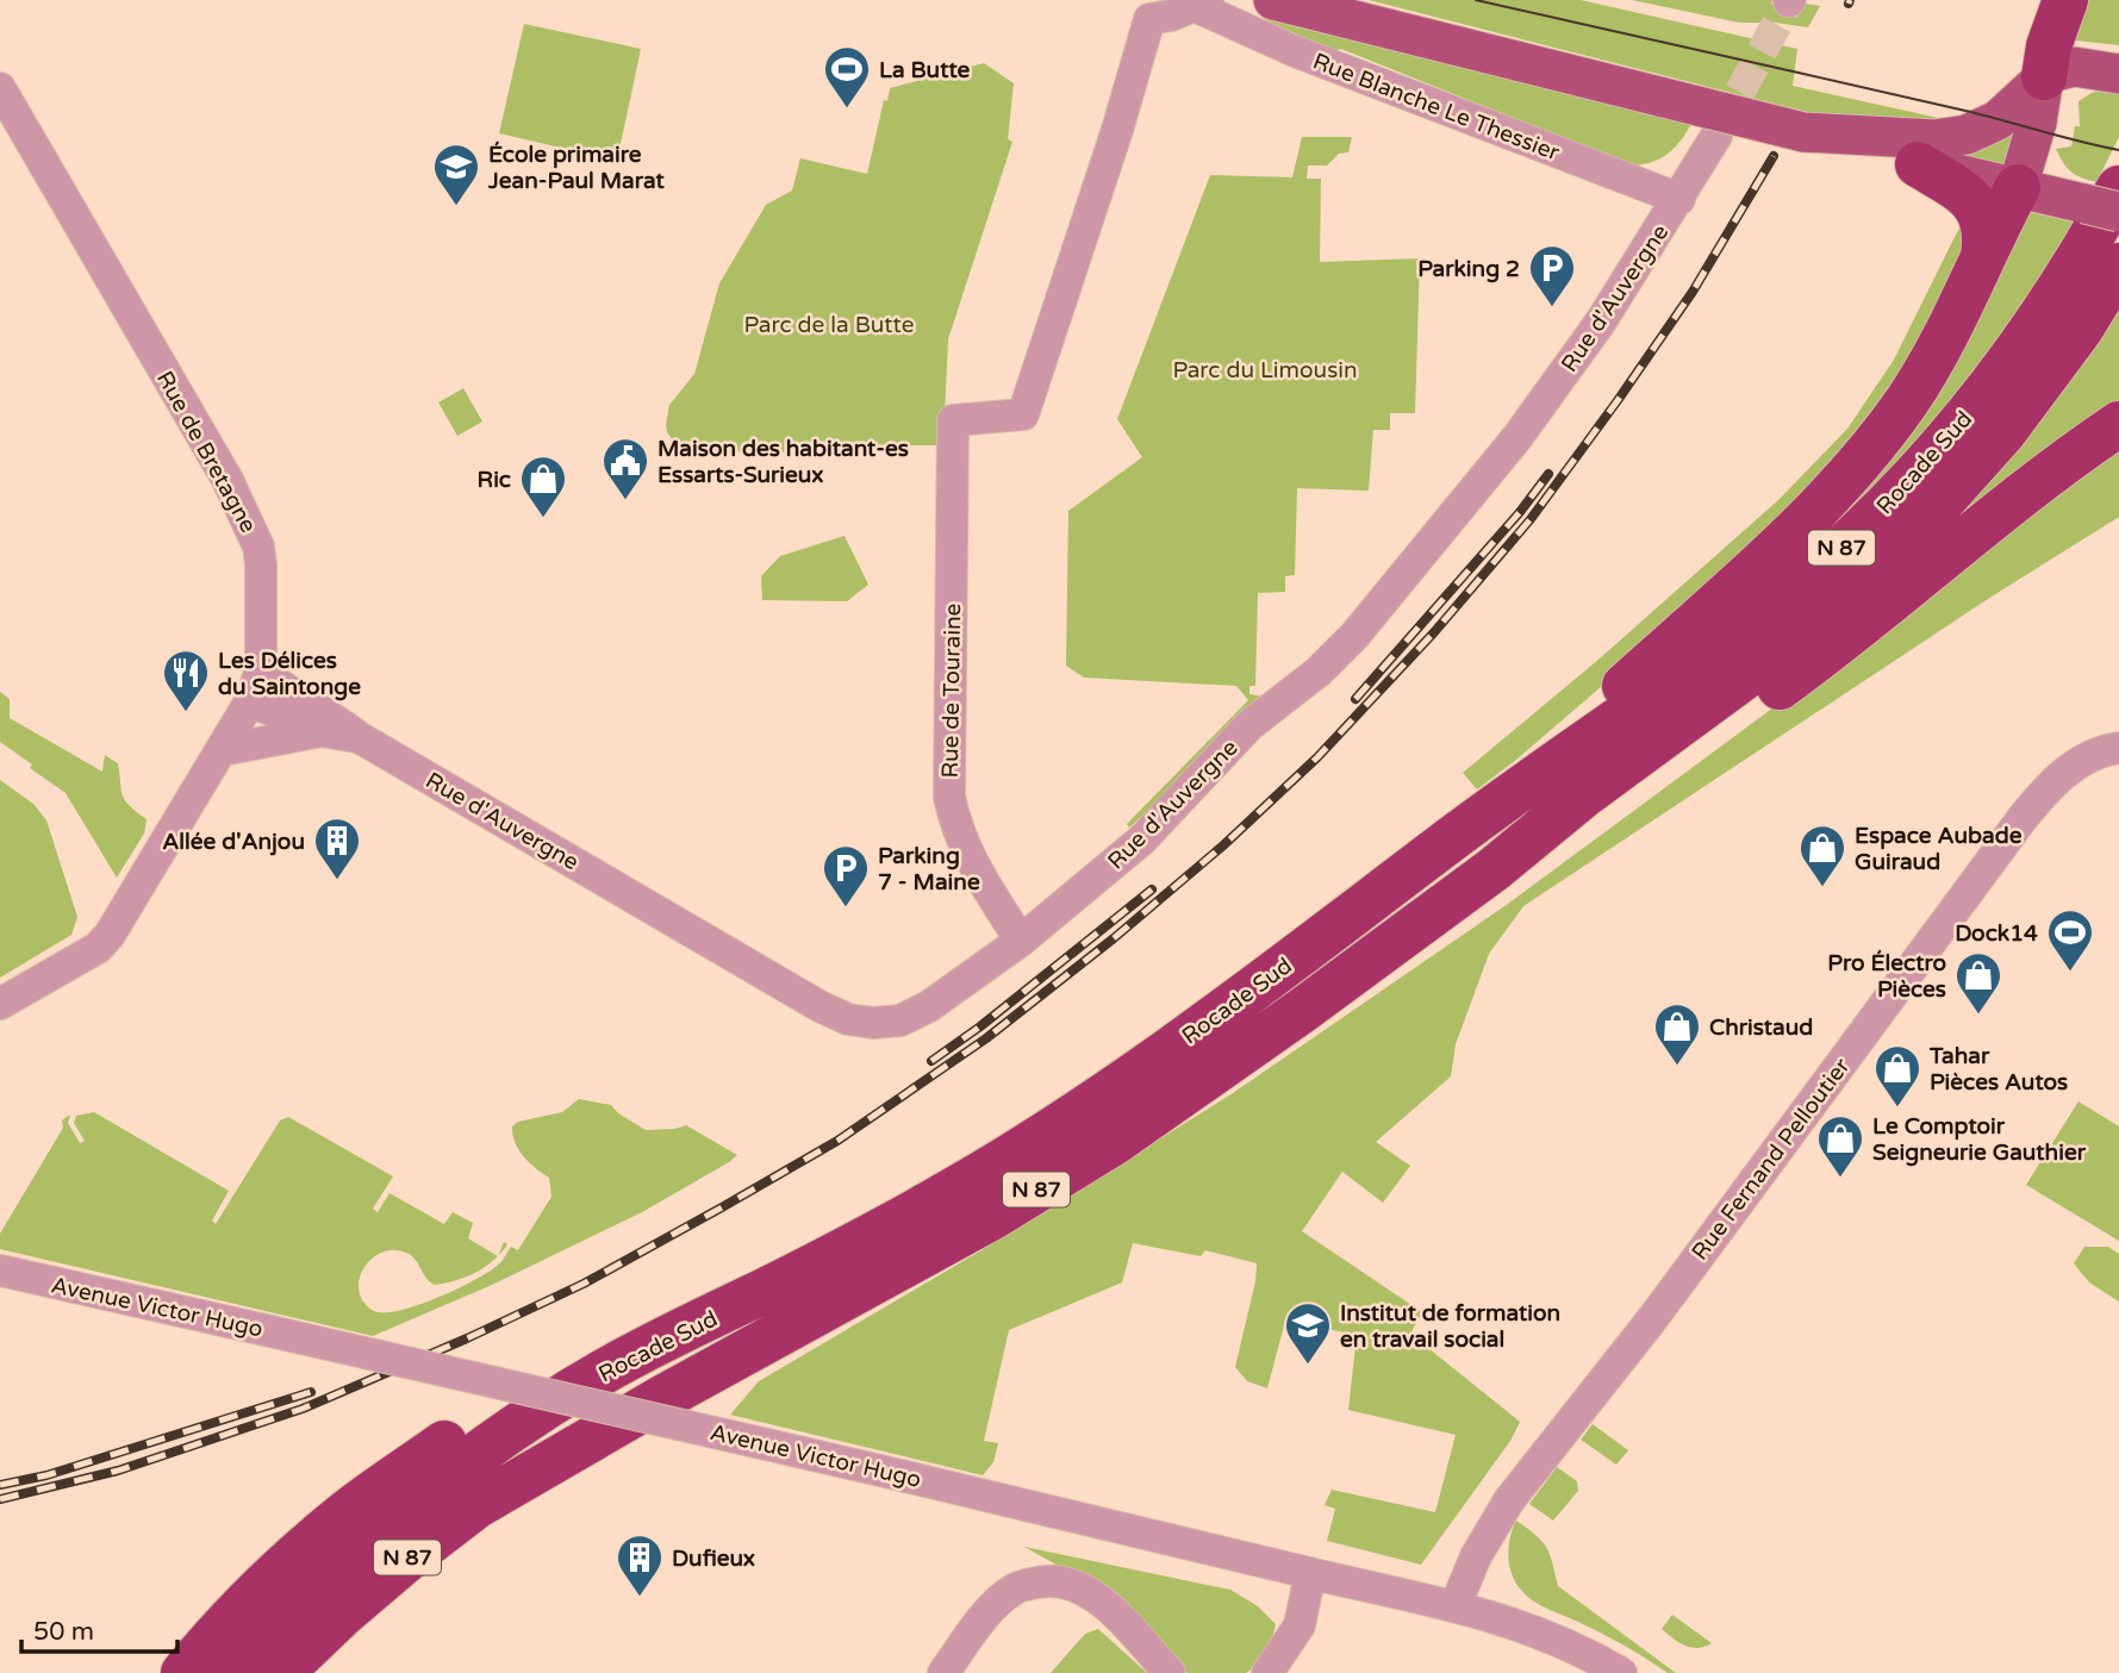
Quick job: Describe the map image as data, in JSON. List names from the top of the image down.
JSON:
{
  "streets": {
    "highway": ["Rocade Sud", "N 87"],
    "street": [
      "Rue Blanche Le Thessier",
      "Rue d'Auvergne",
      "Rue de Bretagne",
      "Rue de Touraine",
      "Rue Fernand Pelloutier",
      "Avenue Victor Hugo"
    ]
  },
  "crossings": [
    ["Rue Blanche Le Thessier", "Rue d'Auvergne"],
    ["Rue Blanche Le Thessier", "Rue de Touraine"],
    ["Rue d'Auvergne", "Rue de Bretagne"],
    ["Rue d'Auvergne", "Rue de Touraine"],
    ["Rue Fernand Pelloutier", "Avenue Victor Hugo"]
  ],
  "parks": ["Parc de la Butte", "Parc du Limousin"],
  "places": {
    "sports": ["La Butte", "Dock14"],
    "school or university": ["École primaire Jean-Paul Marat", "Institut de formation en travail social"],
    "parking": ["Parking 2", "Parking 7 - Maine"],
    "public building": ["Maison des habitant-es Essarts-Surieux"],
    "shop": [
      "Ric",
      "Espace Aubade Guiraud",
      "Pro Électro Pièces",
      "Christaud",
      "Tahar Pièces Autos",
      "Le Comptoir Seigneurie Gauthier"
    ],
    "restaurant": ["Les Délices du Saintonge"],
    "building": ["Allée d'Anjou", "Dufieux"]
  },
  "scale_bar": "50 m"
}
